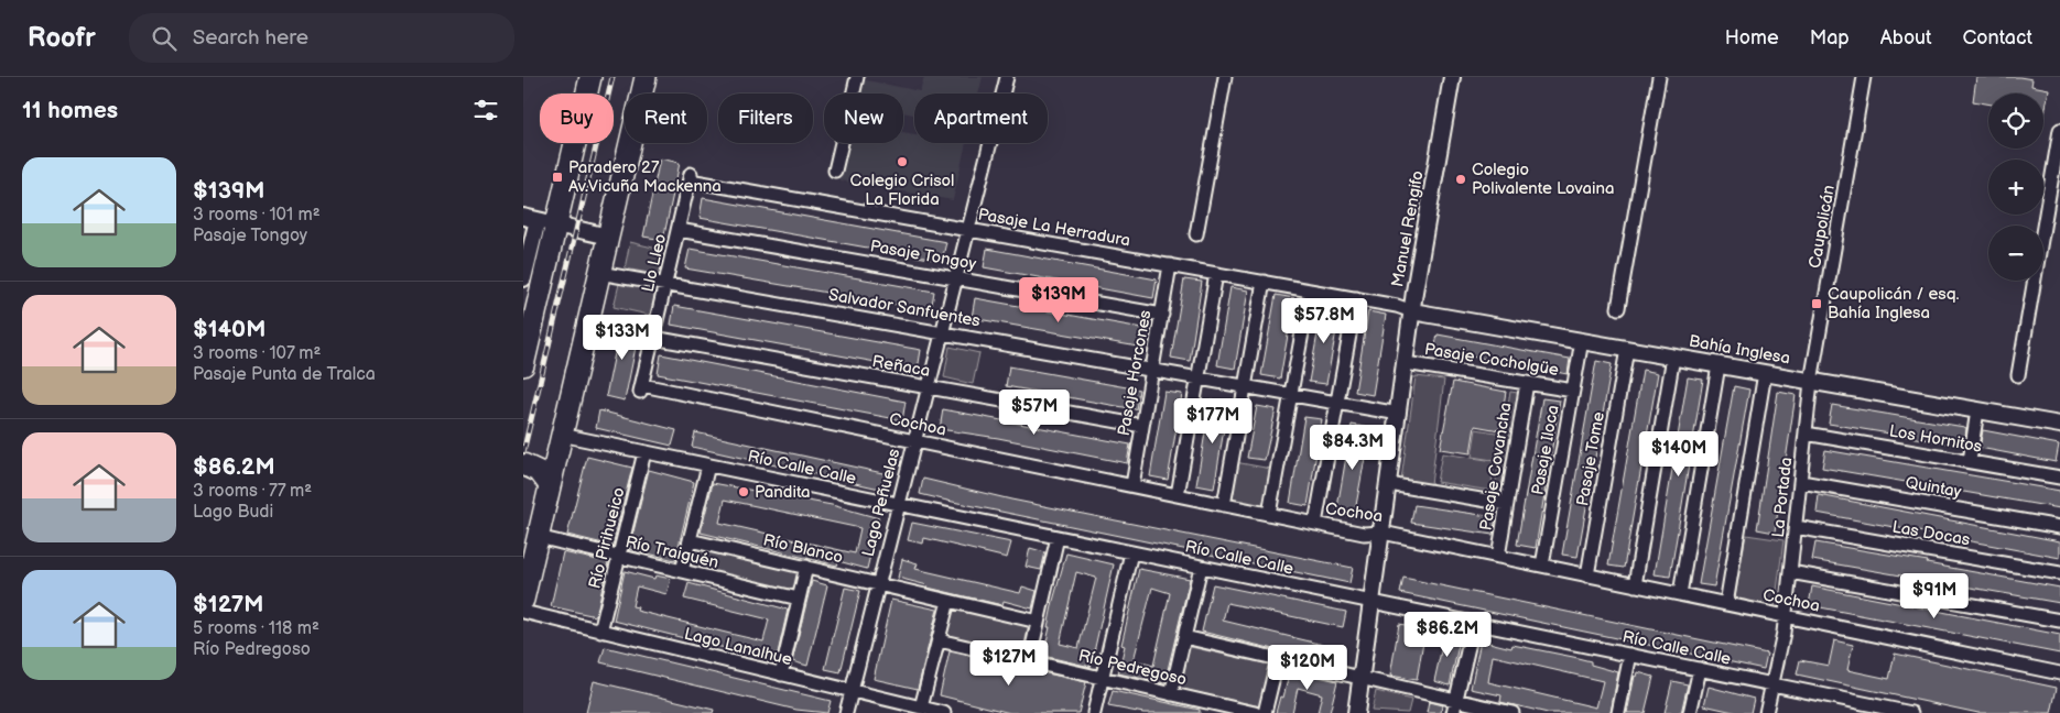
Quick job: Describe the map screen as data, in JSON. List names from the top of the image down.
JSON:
{
  "streets": {
    "street": [
      "Caupolicán",
      "Pasaje La Herradura",
      "Manuel Rengifo",
      "Pasaje Tongoy",
      "Llo Lleo",
      "Salvador Sanfuentes",
      "Bahía Inglesa",
      "Pasaje Cocholgüe",
      "Reñaca",
      "Pasaje Horcones",
      "Cochoa",
      "Los Hornitos",
      "Pasaje Iloca",
      "Pasaje Tome",
      "Pasaje Covancha",
      "Río Calle Calle",
      "Quintay",
      "La Portada",
      "Lago Peñuelas",
      "Las Docas",
      "Río Pirihueico",
      "Río Blanco",
      "Río Traiguén",
      "Lago Lanalhue",
      "Río Pedregoso"
    ]
  },
  "crossings": [
    ["Caupolicán", "Bahía Inglesa"],
    ["Caupolicán", "La Portada"],
    ["Pasaje La Herradura", "Manuel Rengifo"],
    ["Pasaje La Herradura", "Llo Lleo"],
    ["Pasaje La Herradura", "Bahía Inglesa"],
    ["Pasaje La Herradura", "Pasaje Horcones"],
    ["Pasaje La Herradura", "Lago Peñuelas"],
    ["Manuel Rengifo", "Salvador Sanfuentes"],
    ["Manuel Rengifo", "Bahía Inglesa"],
    ["Manuel Rengifo", "Pasaje Cocholgüe"],
    ["Manuel Rengifo", "Cochoa"],
    ["Manuel Rengifo", "Río Calle Calle"],
    ["Pasaje Tongoy", "Llo Lleo"],
    ["Pasaje Tongoy", "Pasaje Horcones"],
    ["Pasaje Tongoy", "Lago Peñuelas"],
    ["Llo Lleo", "Salvador Sanfuentes"],
    ["Llo Lleo", "Reñaca"],
    ["Llo Lleo", "Cochoa"],
    ["Salvador Sanfuentes", "Pasaje Horcones"],
    ["Salvador Sanfuentes", "Lago Peñuelas"],
    ["Bahía Inglesa", "Pasaje Iloca"],
    ["Bahía Inglesa", "Pasaje Tome"],
    ["Bahía Inglesa", "La Portada"],
    ["Pasaje Cocholgüe", "Pasaje Iloca"],
    ["Pasaje Cocholgüe", "Pasaje Covancha"],
    ["Reñaca", "Pasaje Horcones"],
    ["Reñaca", "Lago Peñuelas"],
    ["Pasaje Horcones", "Cochoa"],
    ["Cochoa", "Pasaje Iloca"],
    ["Cochoa", "Pasaje Tome"],
    ["Cochoa", "Pasaje Covancha"],
    ["Cochoa", "La Portada"],
    ["Cochoa", "Lago Peñuelas"],
    ["Los Hornitos", "La Portada"],
    ["Río Calle Calle", "La Portada"],
    ["Río Calle Calle", "Lago Peñuelas"],
    ["Río Calle Calle", "Río Pirihueico"],
    ["Quintay", "La Portada"],
    ["La Portada", "Las Docas"],
    ["Lago Peñuelas", "Río Blanco"],
    ["Lago Peñuelas", "Lago Lanalhue"],
    ["Río Pirihueico", "Río Traiguén"],
    ["Río Pirihueico", "Lago Lanalhue"]
  ],
  "places": {
    "other": ["Colegio Crisol La Florida", "Colegio Polivalente Lovaina", "Pandita"],
    "transit": ["Paradero 27 Av.Vicuña Mackenna", "Caupolicán / esq. Bahía Inglesa"]
  },
  "page": {
    "header": "Roofr",
    "search": "Search here",
    "nav": [
      "Home",
      "Map",
      "About",
      "Contact"
    ],
    "heading": "11 homes",
    "map_buttons": ["+", "−"],
    "chip": [
      "Buy",
      "Rent",
      "Filters",
      "New",
      "Apartment"
    ],
    "list": [
      {
        "name": "$139M",
        "note": "3 rooms · 101 m² · Pasaje Tongoy"
      },
      {
        "name": "$140M",
        "note": "3 rooms · 107 m² · Pasaje Punta de Tralca"
      },
      {
        "name": "$86.2M",
        "note": "3 rooms · 77 m² · Lago Budi"
      },
      {
        "name": "$127M",
        "note": "5 rooms · 118 m² · Río Pedregoso"
      }
    ],
    "price": [
      "$139M",
      "$57.8M",
      "$133M",
      "$57M",
      "$177M",
      "$84.3M",
      "$140M",
      "$91M",
      "$86.2M",
      "$127M",
      "$120M"
    ]
  }
}
